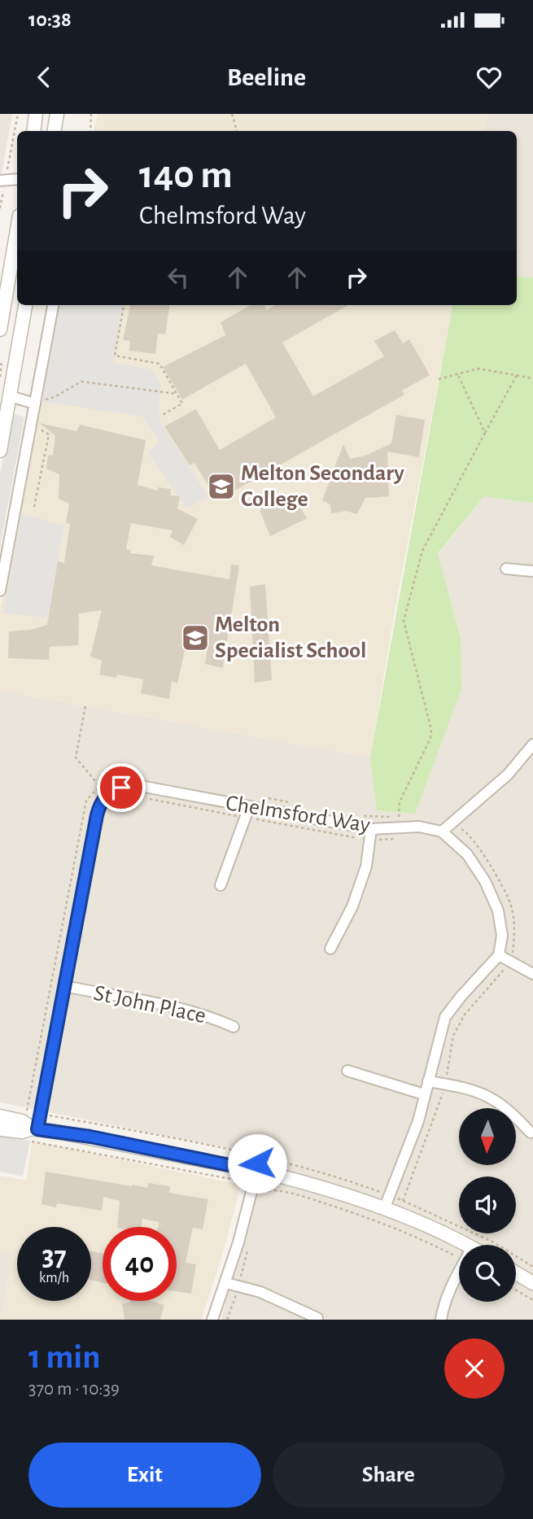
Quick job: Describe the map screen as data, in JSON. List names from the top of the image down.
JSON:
{
  "streets": {
    "street": ["Chelmsford Way", "St John Place"]
  },
  "crossings": [
    ["Chelmsford Way", "St John Place"]
  ],
  "places": {
    "school or university": ["Melton Secondary College", "Melton Specialist School"]
  },
  "north": "bottom",
  "page": {
    "status": "10:38",
    "header": "Beeline",
    "turn": ["140 m", "Chelmsford Way"],
    "speed": "37 km/h",
    "limit": "40",
    "heading": ["1 min", "370 m · 10:39"],
    "buttons": ["Exit", "Share"]
  }
}
